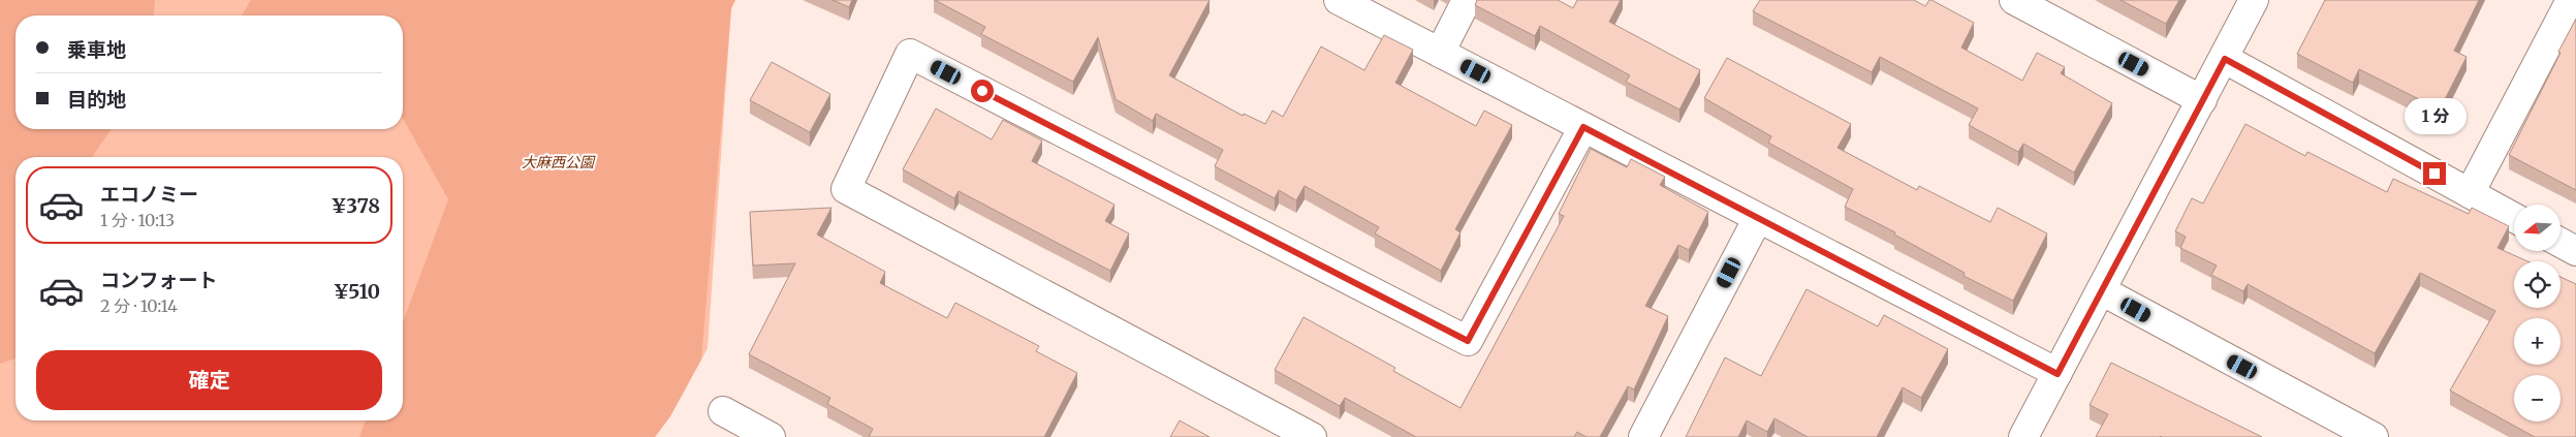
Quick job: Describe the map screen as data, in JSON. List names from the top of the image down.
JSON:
{
  "parks": ["大麻西公園"],
  "north": "left",
  "page": {
    "banner": ["乗車地", "目的地"],
    "bubble": "1 分",
    "list": [
      {
        "name": "エコノミー",
        "note": "1 分 · 10:13",
        "value": "¥378"
      },
      {
        "name": "コンフォート",
        "note": "2 分 · 10:14",
        "value": "¥510"
      }
    ],
    "map_buttons": ["+", "−"],
    "buttons": "確定"
  }
}
